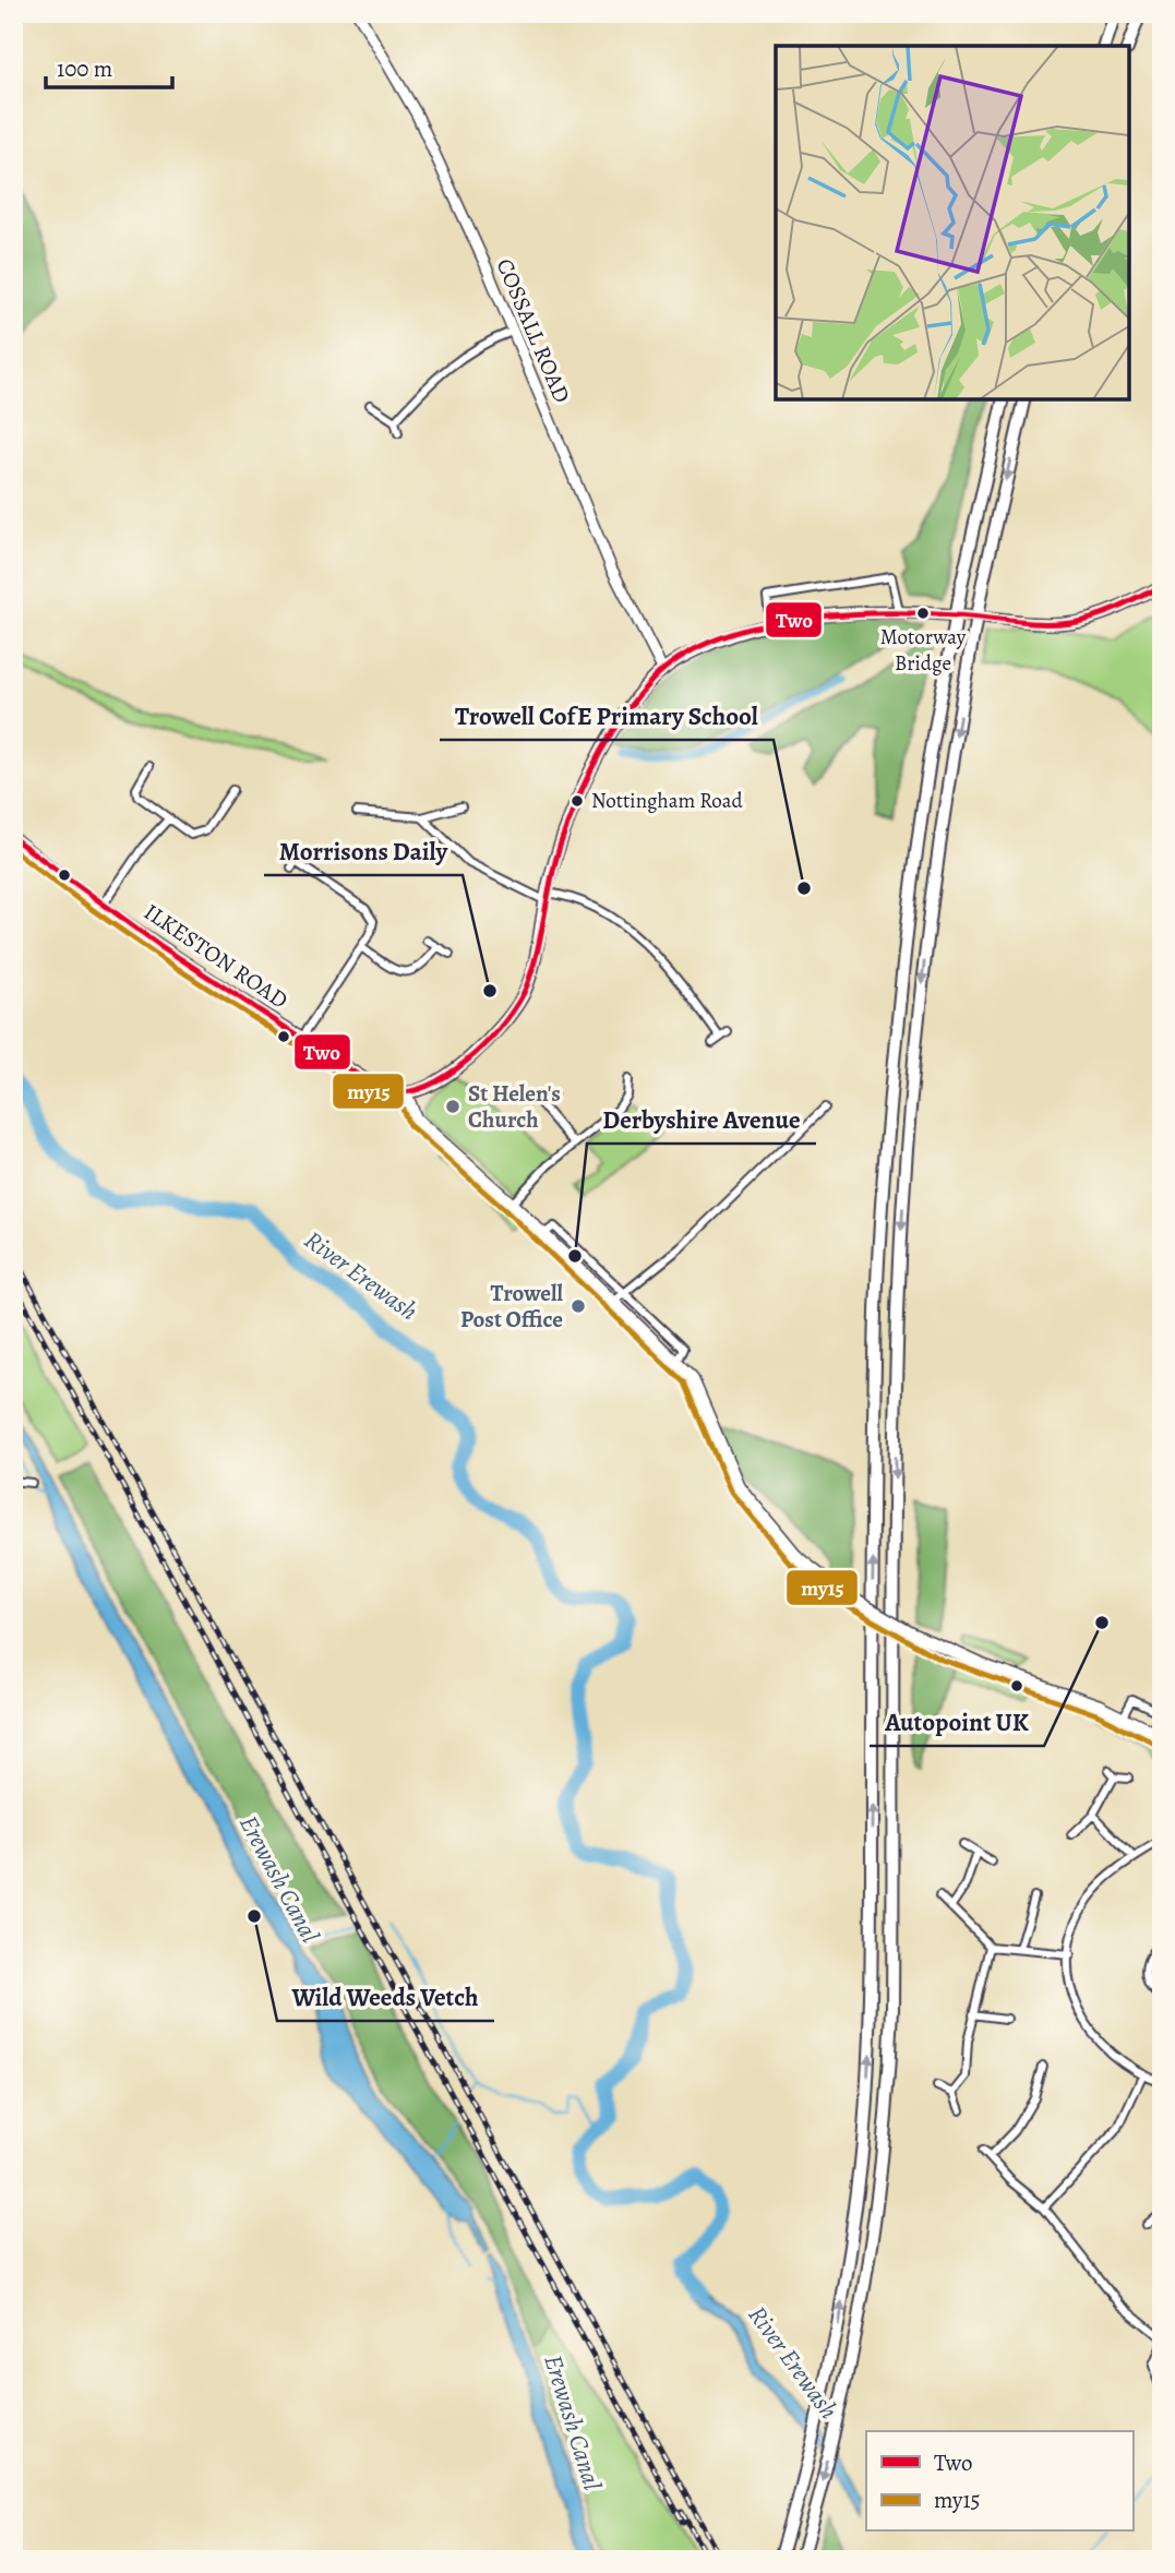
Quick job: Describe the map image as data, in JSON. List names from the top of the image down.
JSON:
{
  "streets": {
    "main road": ["ILKESTON ROAD"],
    "street": ["COSSALL ROAD"]
  },
  "water": ["River Erewash", "Erewash Canal"],
  "places": [
    "Motorway Bridge",
    "Nottingham Road",
    "Trowell CofE Primary School",
    "Morrisons Daily",
    "St Helen's Church",
    "Derbyshire Avenue",
    "Trowell Post Office",
    "Autopoint UK",
    "Wild Weeds Vetch"
  ],
  "lines": ["transit line Two", "transit line my15"],
  "legend": ["Two", "my15"],
  "scale_bar": "100 m"
}
